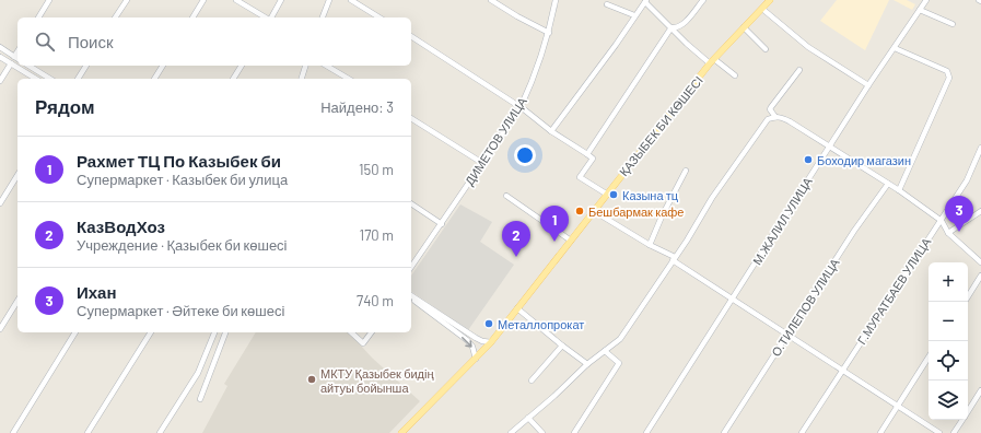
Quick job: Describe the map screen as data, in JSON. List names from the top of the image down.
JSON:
{
  "streets": {
    "main road": ["ҚАЗЫБЕК БИ КӨШЕСІ"],
    "street": [
      "ДИМЕТОВ УЛИЦА",
      "М.ЖАЛИЛ УЛИЦА",
      "Г.МУРАТБАЕВ УЛИЦА",
      "О.ТИЛЕПОВ УЛИЦА"
    ]
  },
  "places": [
    "Боходир магазин",
    "Казына тц",
    "Бешбармак кафе",
    "Металлопрокат",
    "МКТУ Қазыбек бидің айтуы бойынша"
  ],
  "page": {
    "search": "Поиск",
    "heading": ["Рядом", "Найдено: 3"],
    "list": [
      {
        "mark": "1",
        "name": "Рахмет ТЦ По Казыбек би",
        "note": "Супермаркет · Казыбек би улица",
        "value": "150 m"
      },
      {
        "mark": "2",
        "name": "КазВодХоз",
        "note": "Учреждение · Қазыбек би көшесі",
        "value": "170 m"
      },
      {
        "mark": "3",
        "name": "Ихан",
        "note": "Супермаркет · Әйтеке би көшесі",
        "value": "740 m"
      }
    ],
    "pins": ["3", "1", "2"],
    "map_buttons": ["+", "−"]
  }
}
